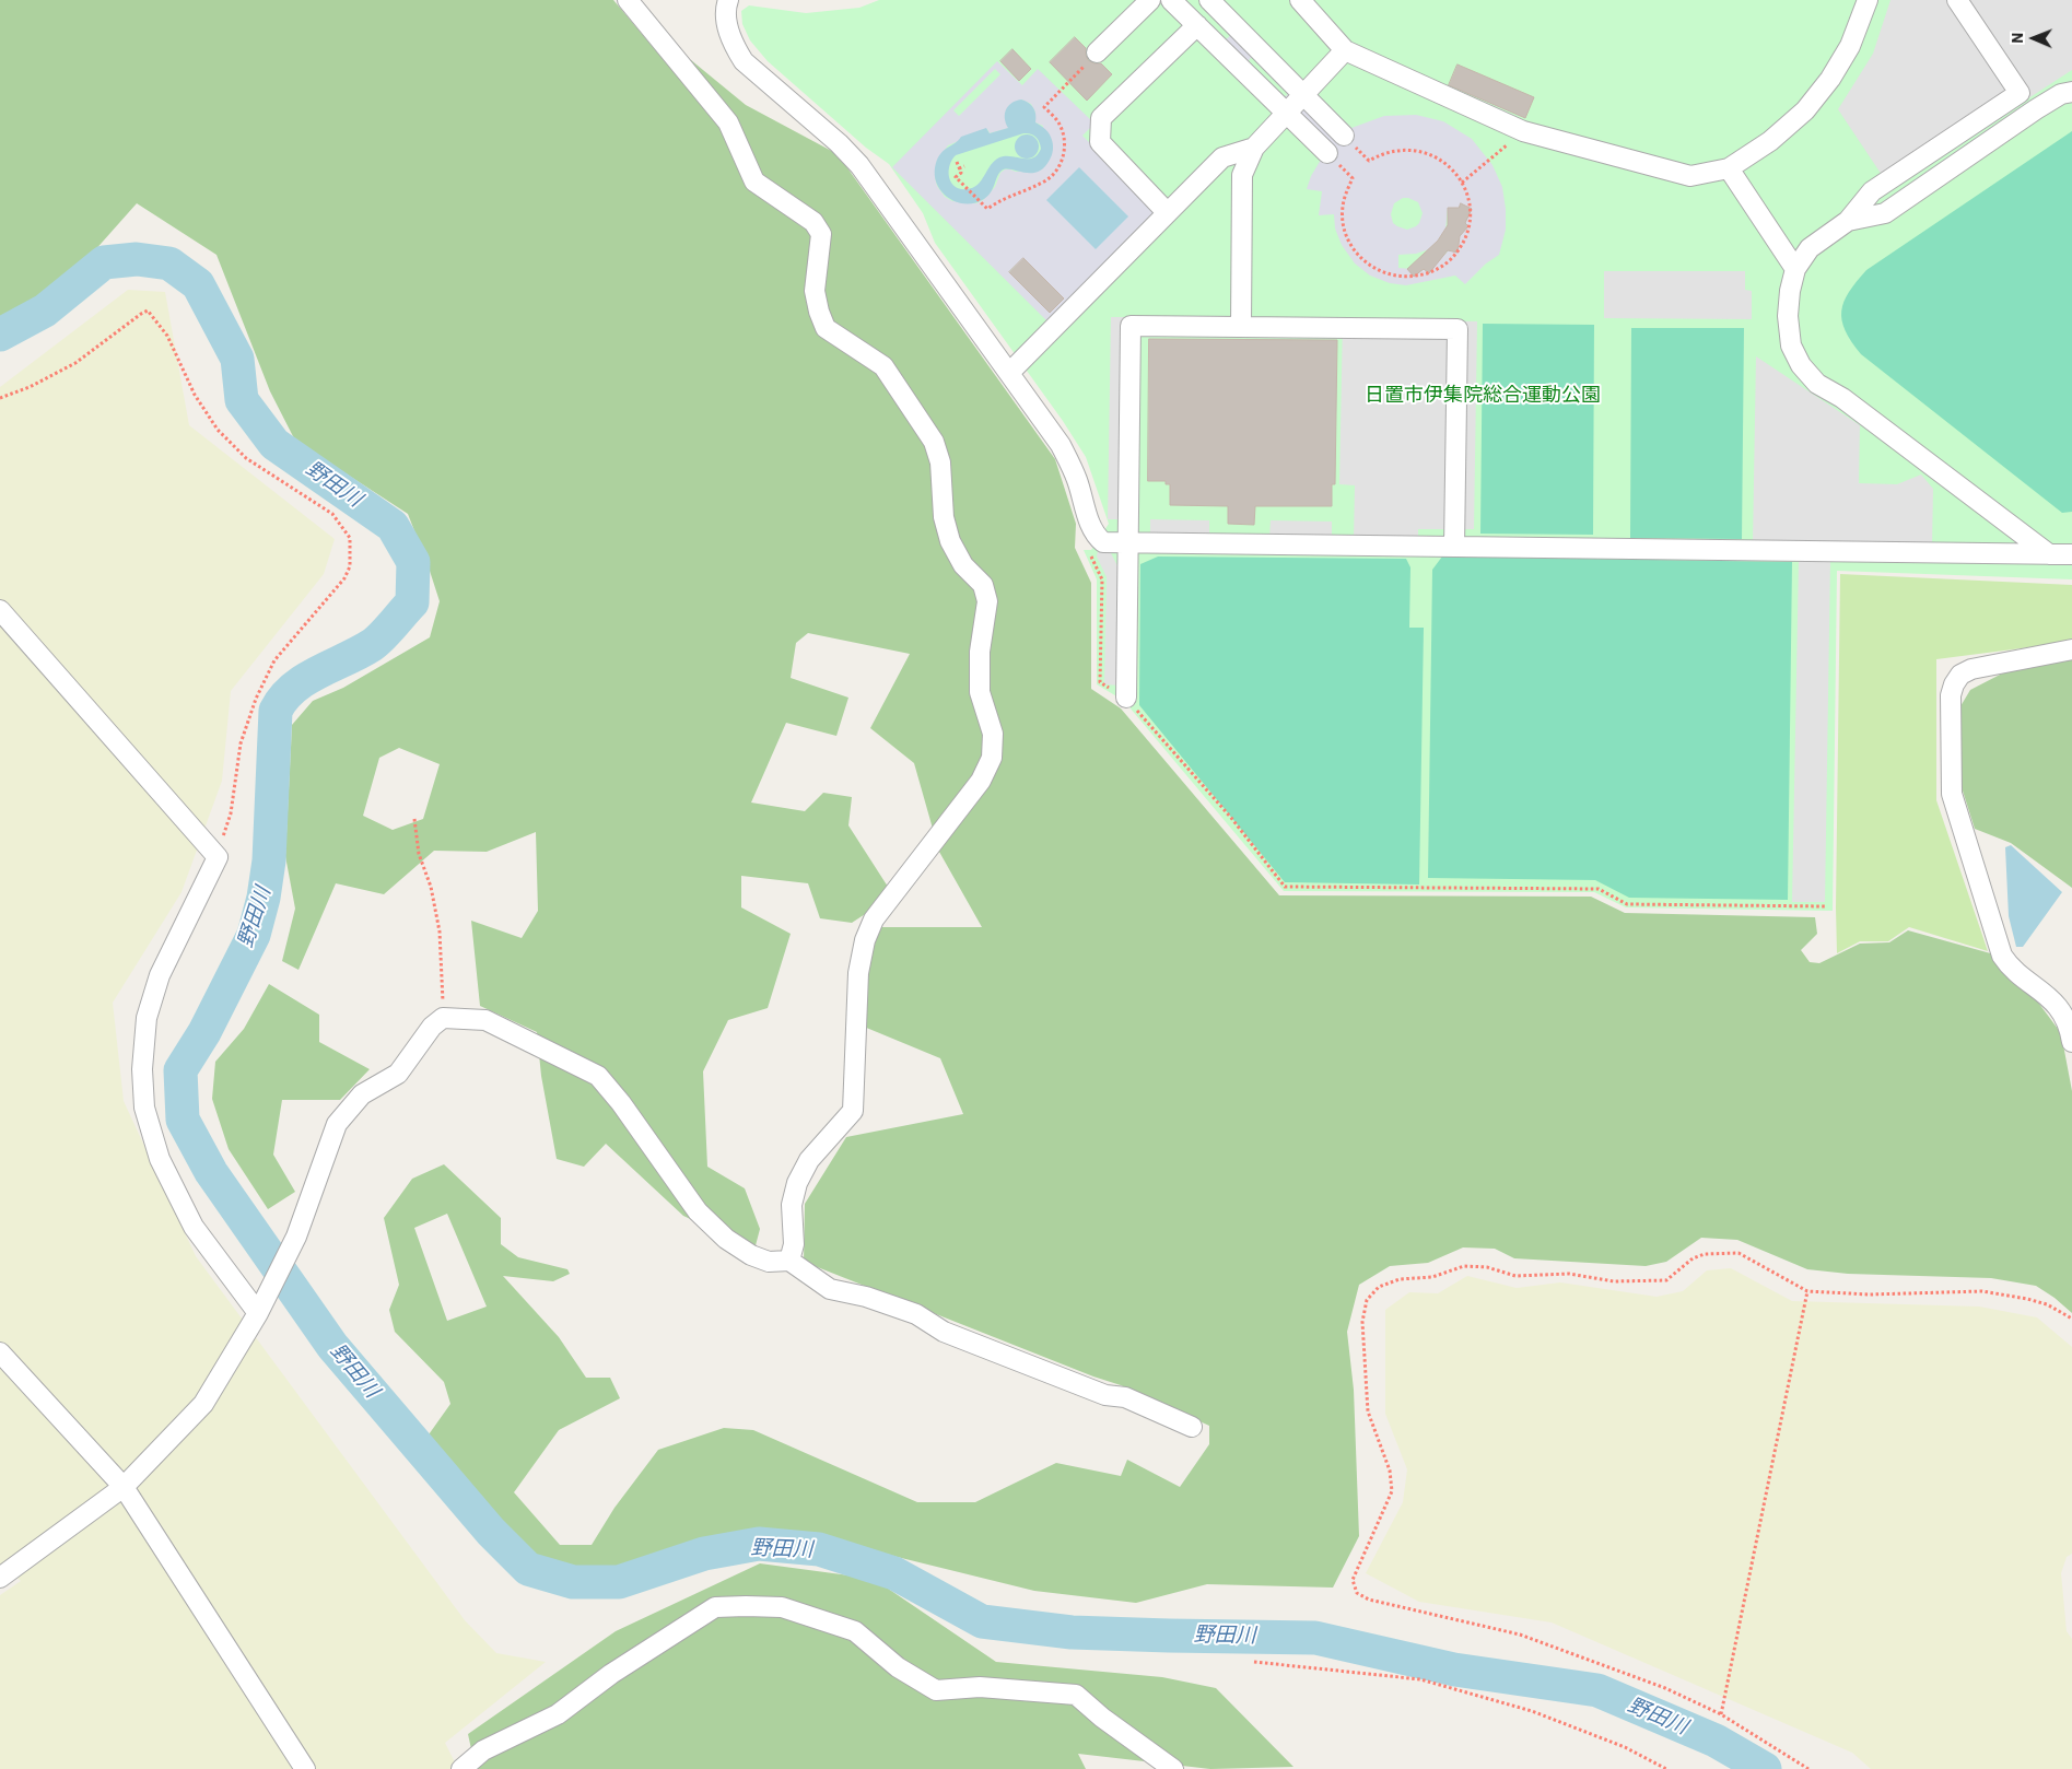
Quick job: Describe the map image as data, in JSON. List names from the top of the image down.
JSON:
{
  "water": ["野田川"],
  "parks": ["日置市伊集院総合運動公園"],
  "north": "left"
}
